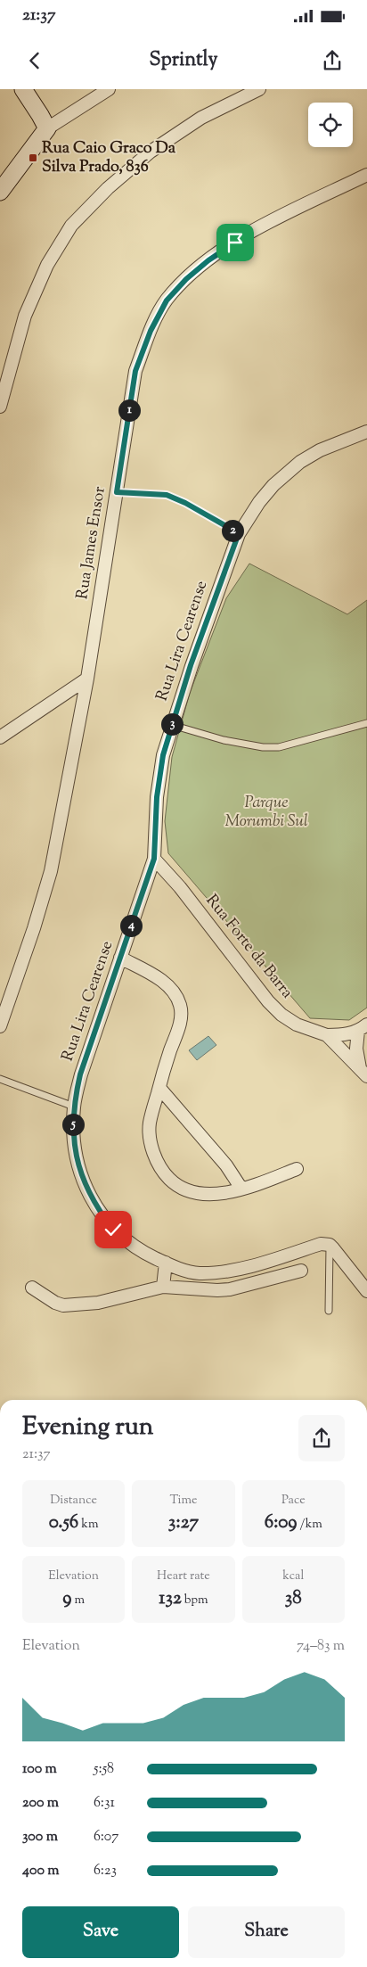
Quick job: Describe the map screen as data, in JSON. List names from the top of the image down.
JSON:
{
  "streets": {
    "street": ["Rua James Ensor", "Rua Lira Cearense", "Rua Forte da Barra"]
  },
  "crossings": [
    ["Rua Lira Cearense", "Rua Forte da Barra"]
  ],
  "parks": ["Parque Morumbi Sul"],
  "places": {
    "transit": ["Rua Caio Graco Da Silva Prado, 836"]
  },
  "page": {
    "status": "21:37",
    "header": "Sprintly",
    "pins": [
      "1",
      "2",
      "3",
      "4",
      "5"
    ],
    "heading": ["Evening run", "21:37"],
    "stats": [
      ["Distance", "0.56 km"],
      ["Time", "3:27"],
      ["Pace", "6:09 /km"],
      ["Elevation", "9 m"],
      ["Heart rate", "132 bpm"],
      ["kcal", "38"]
    ],
    "chart": ["Elevation", "74–83 m"],
    "list": [
      {
        "name": "100 m",
        "note": "5:58"
      },
      {
        "name": "200 m",
        "note": "6:31"
      },
      {
        "name": "300 m",
        "note": "6:07"
      },
      {
        "name": "400 m",
        "note": "6:23"
      }
    ],
    "buttons": ["Save", "Share"]
  }
}
